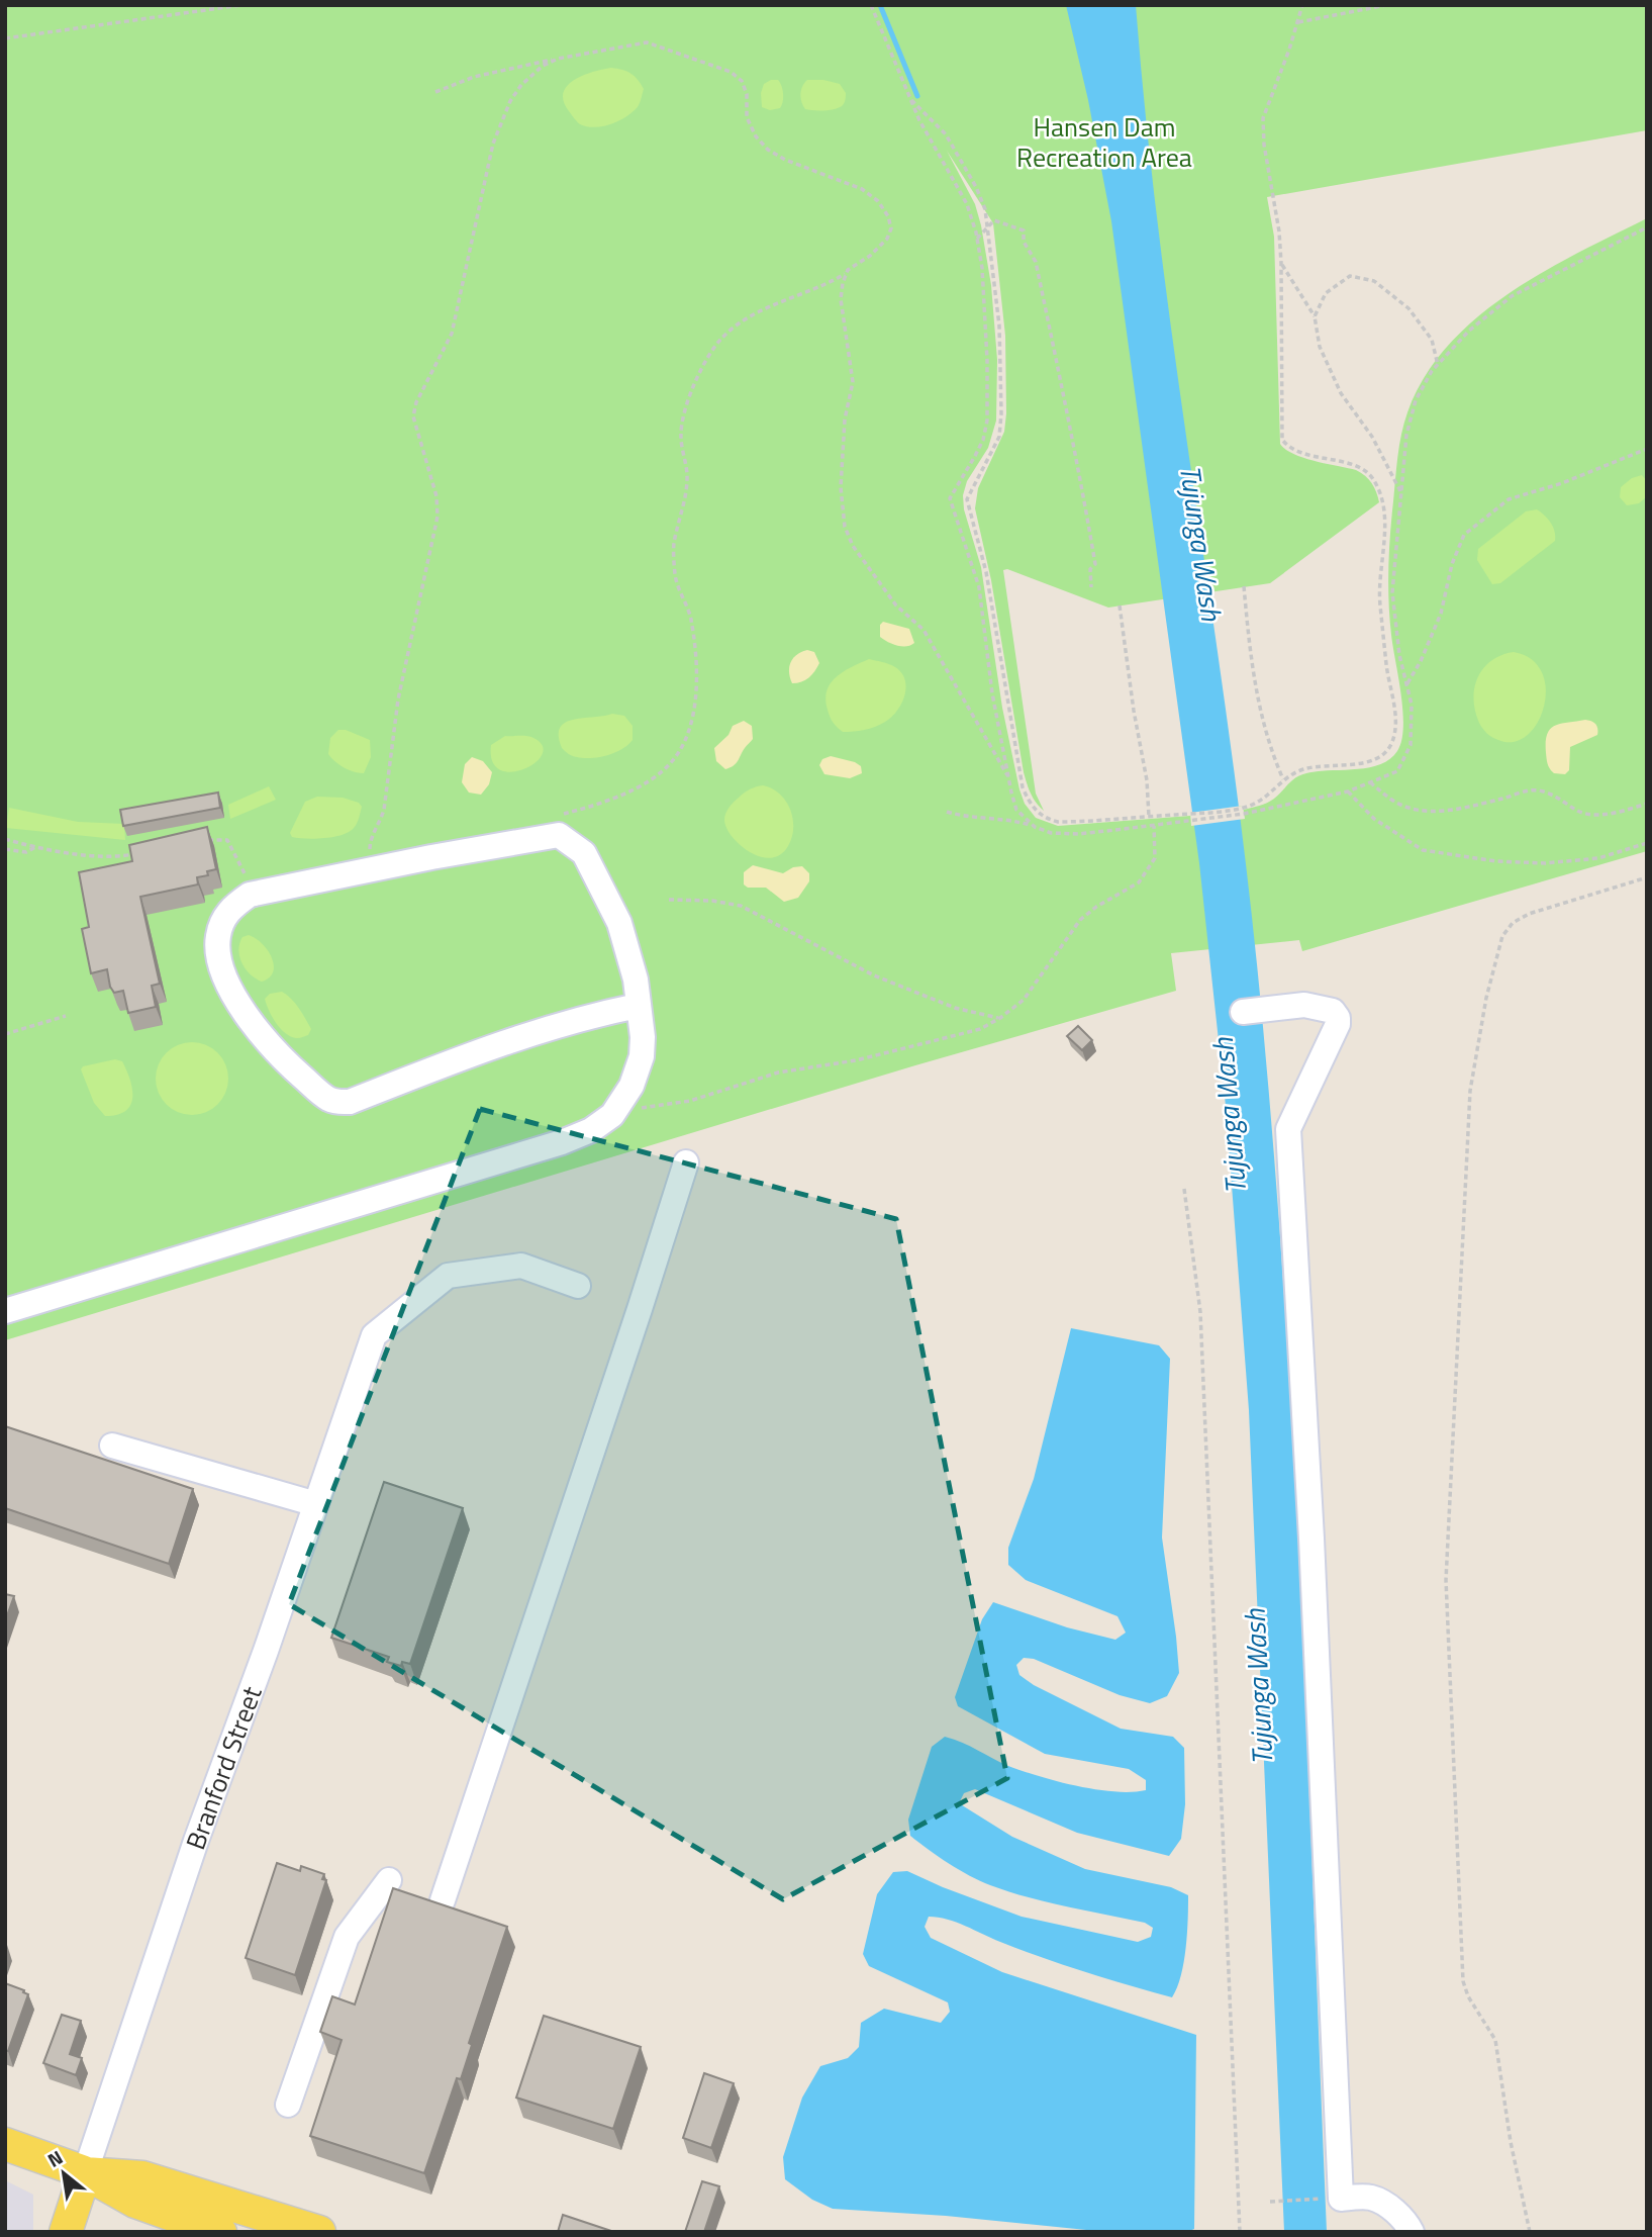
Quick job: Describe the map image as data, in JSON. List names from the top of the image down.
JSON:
{
  "streets": {
    "main road": ["Branford Street"]
  },
  "water": ["Tujunga Wash"],
  "parks": ["Hansen Dam Recreation Area"],
  "north": "top left"
}
